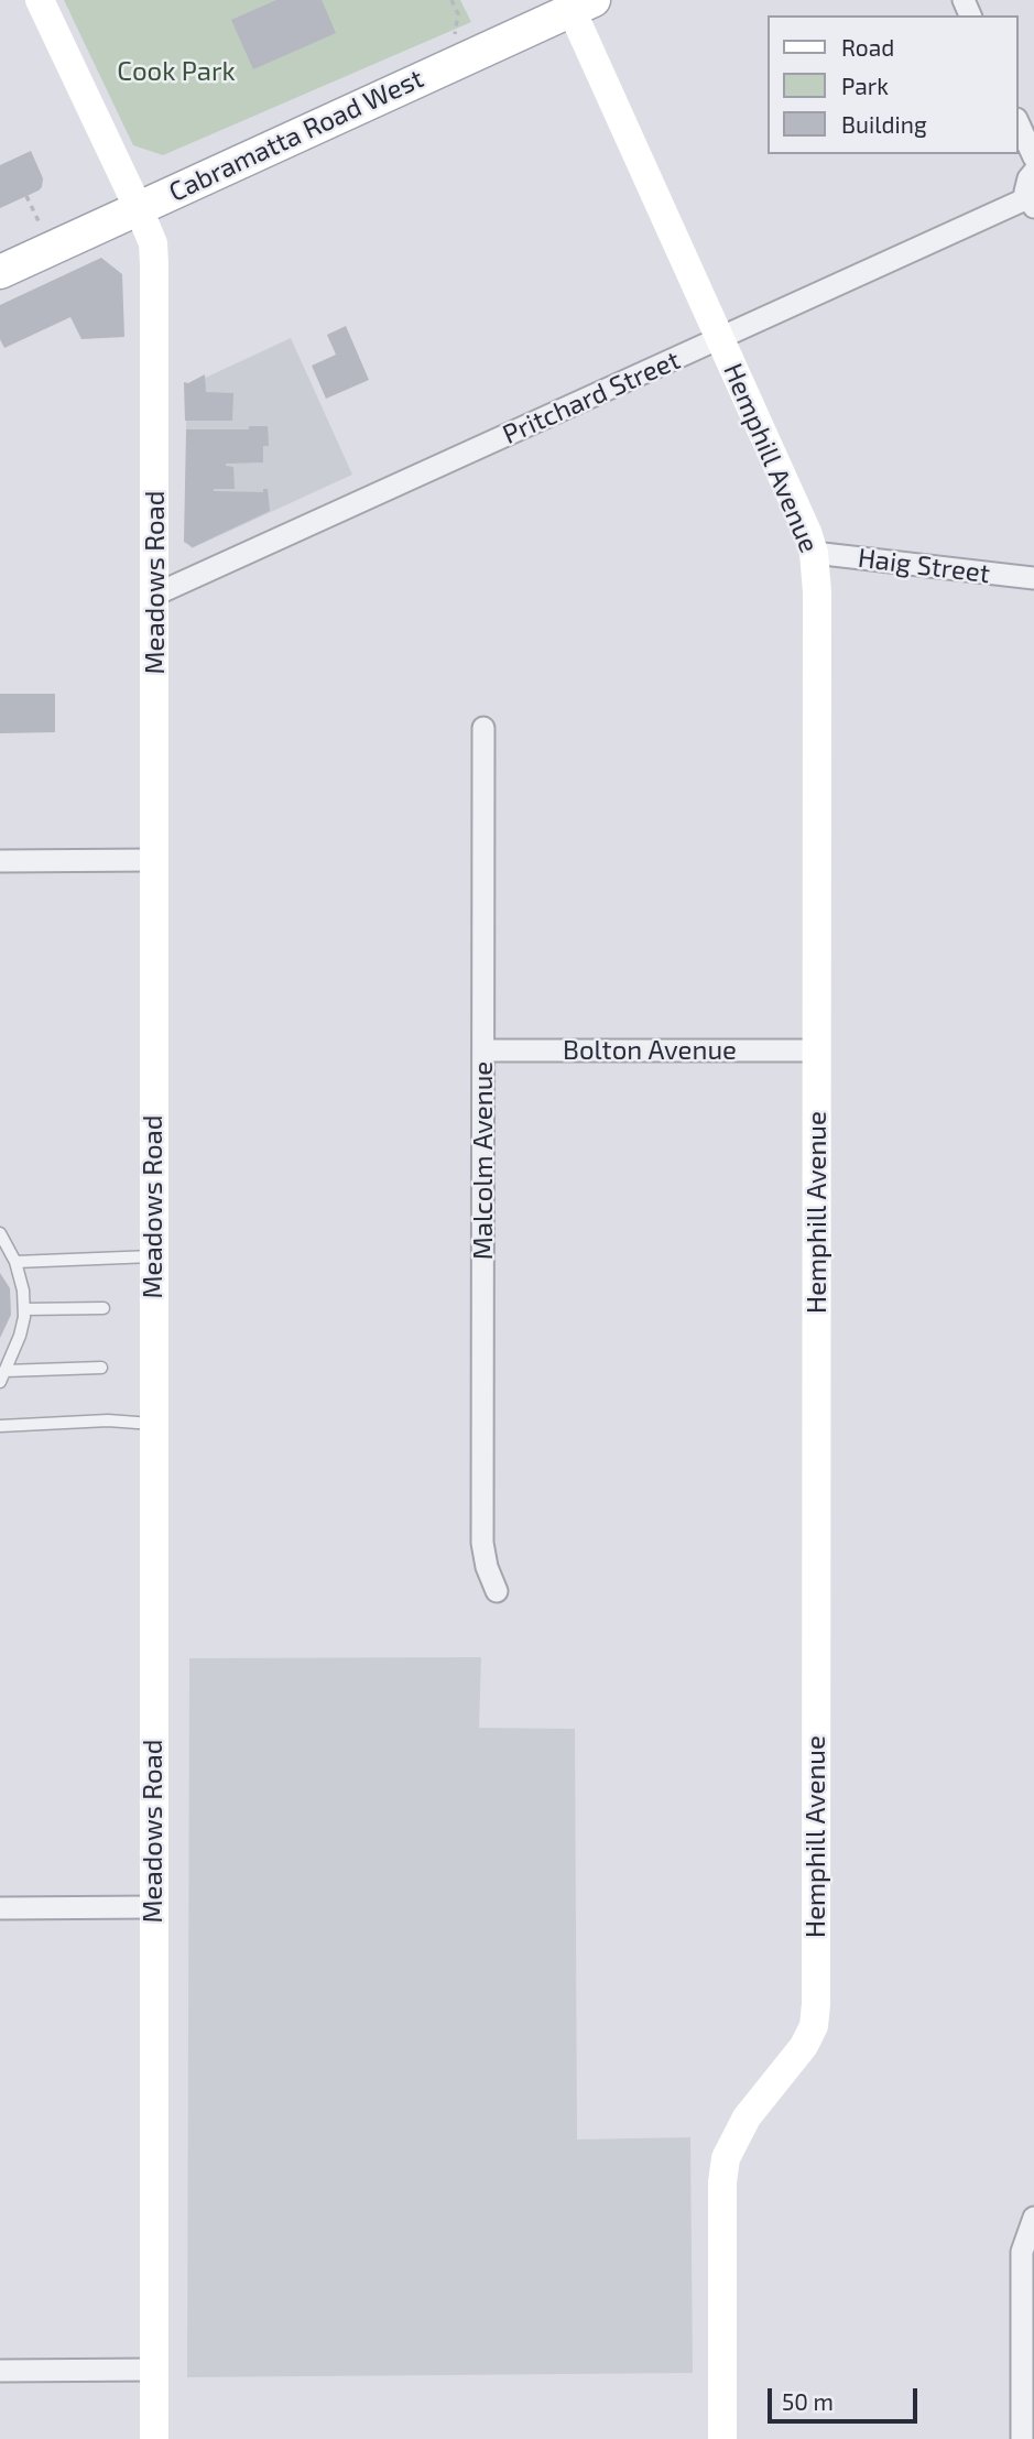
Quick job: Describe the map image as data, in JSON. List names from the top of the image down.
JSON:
{
  "streets": {
    "main road": ["Cabramatta Road West"],
    "street": [
      "Pritchard Street",
      "Hemphill Avenue",
      "Haig Street",
      "Meadows Road",
      "Bolton Avenue",
      "Malcolm Avenue"
    ]
  },
  "crossings": [
    ["Cabramatta Road West", "Hemphill Avenue"],
    ["Cabramatta Road West", "Meadows Road"],
    ["Pritchard Street", "Hemphill Avenue"],
    ["Pritchard Street", "Meadows Road"],
    ["Hemphill Avenue", "Haig Street"],
    ["Hemphill Avenue", "Bolton Avenue"],
    ["Bolton Avenue", "Malcolm Avenue"]
  ],
  "parks": ["Cook Park"],
  "legend": ["Road", "Park", "Building"],
  "scale_bar": "50 m"
}
